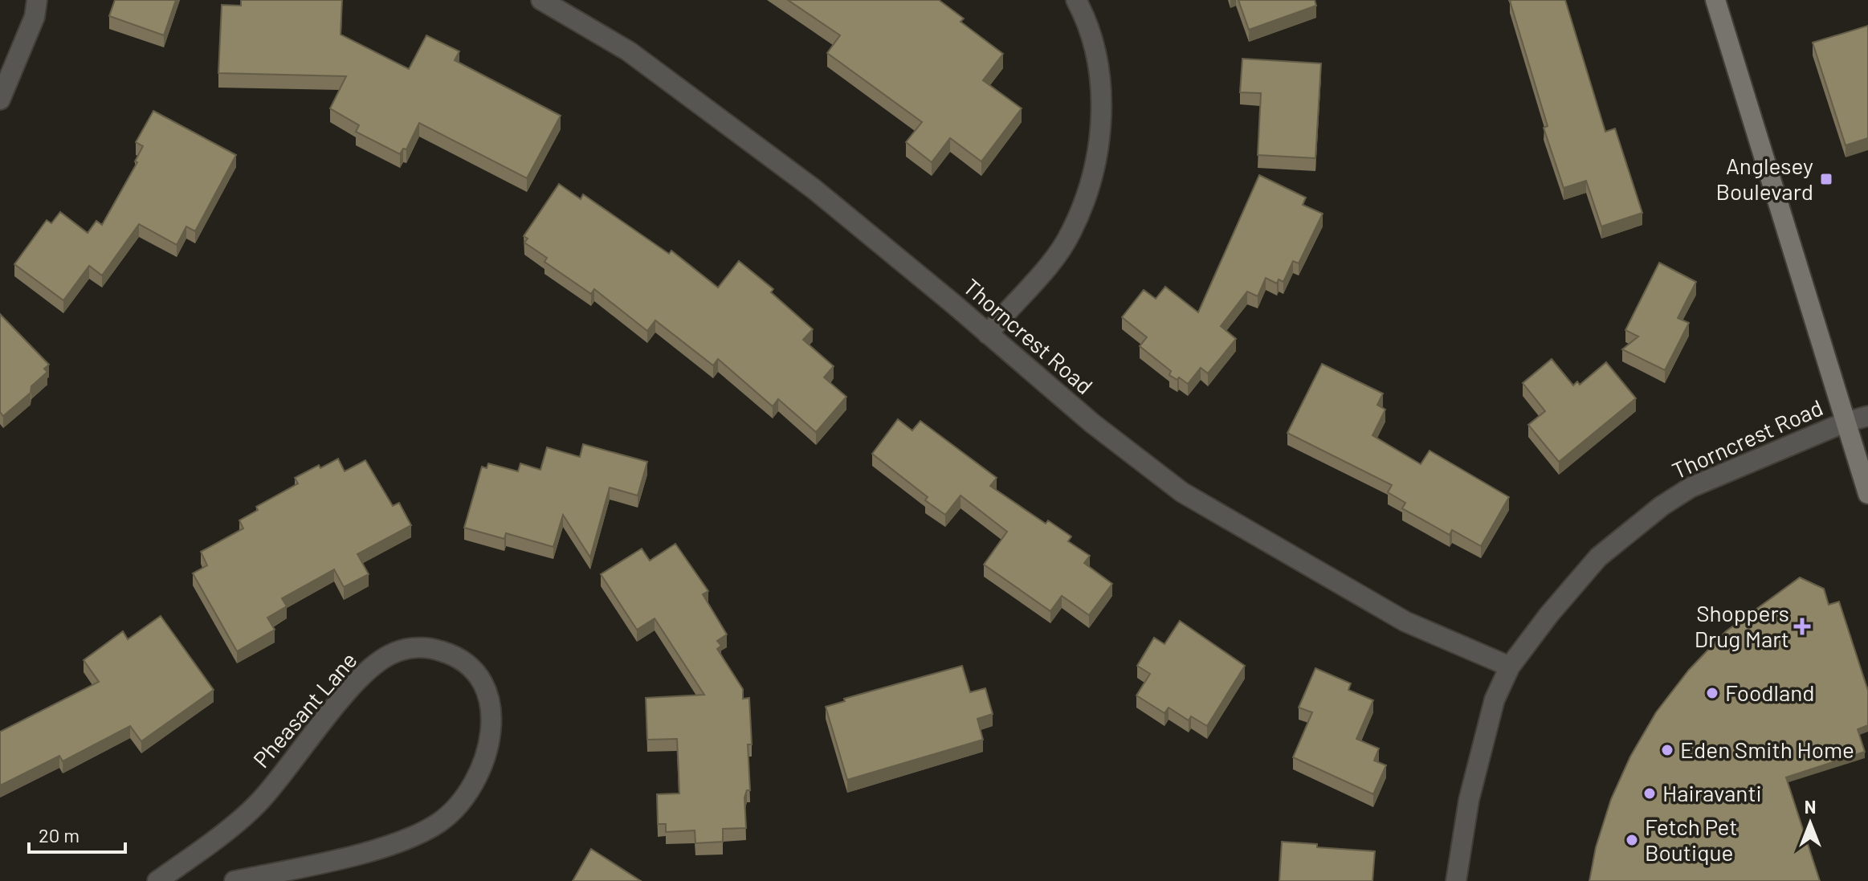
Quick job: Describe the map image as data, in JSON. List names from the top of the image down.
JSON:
{
  "streets": {
    "street": ["Thorncrest Road", "Pheasant Lane"]
  },
  "places": {
    "transit": ["Anglesey Boulevard"],
    "health": ["Shoppers Drug Mart"],
    "other": [
      "Foodland",
      "Eden Smith Home",
      "Hairavanti",
      "Fetch Pet Boutique"
    ]
  },
  "scale_bar": "20 m",
  "north": "top"
}
